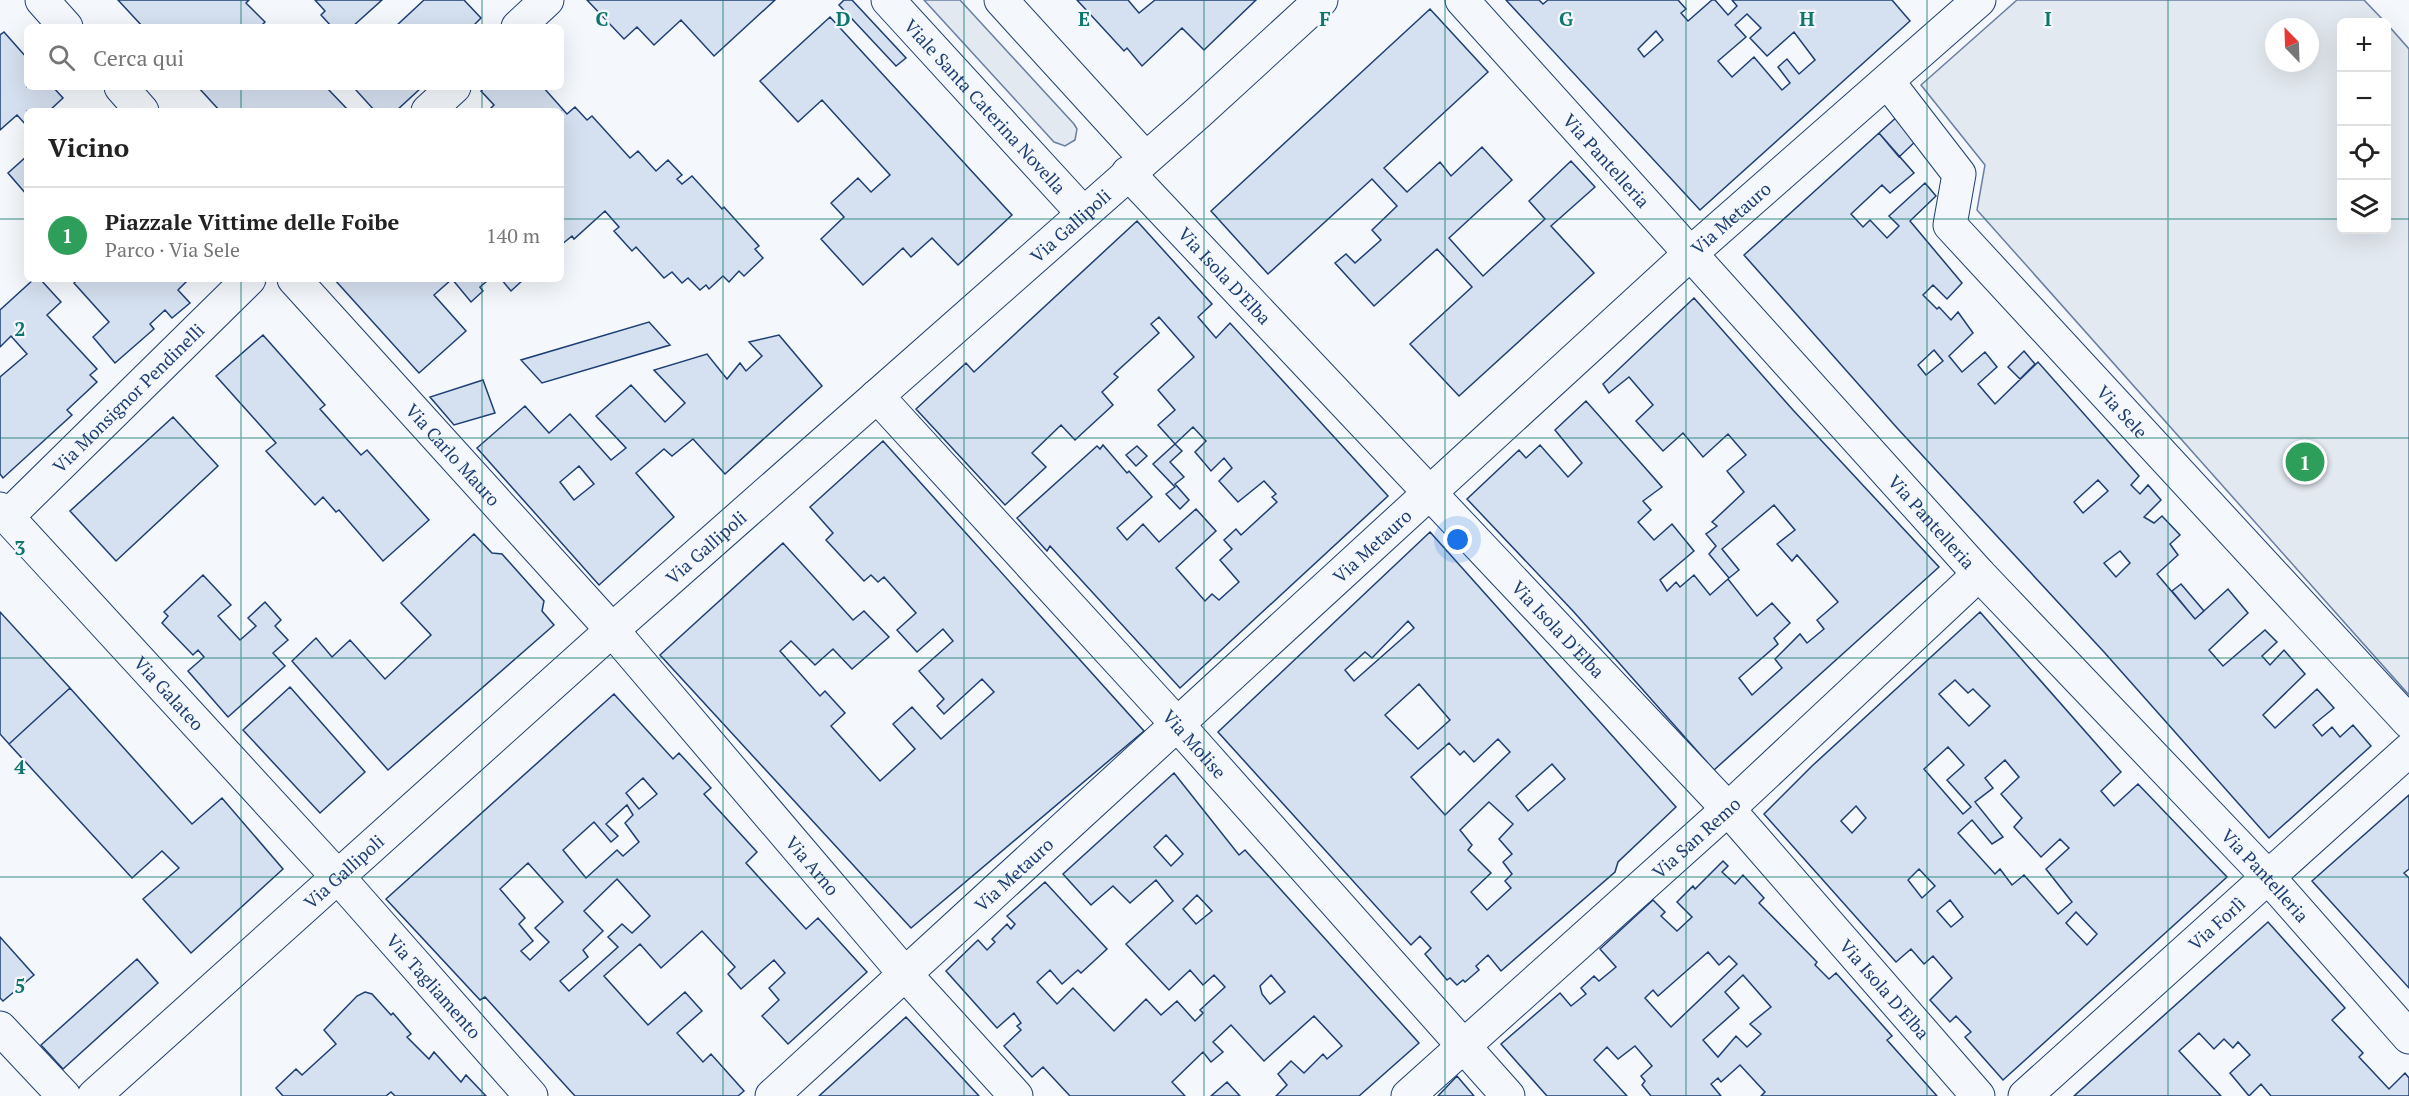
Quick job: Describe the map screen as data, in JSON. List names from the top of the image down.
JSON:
{
  "streets": {
    "street": [
      "Viale Santa Caterina Novella",
      "Via Pantelleria",
      "Via Metauro",
      "Via Gallipoli",
      "Via Isola D'Elba",
      "Via Monsignor Pendinelli",
      "Via Sele",
      "Via Carlo Mauro",
      "Via Galateo",
      "Via Molise",
      "Via San Remo",
      "Via Arno",
      "Via Forlì",
      "Via Tagliamento"
    ]
  },
  "crossings": [
    ["Viale Santa Caterina Novella", "Via Gallipoli"],
    ["Via Pantelleria", "Via Metauro"],
    ["Via Pantelleria", "Via San Remo"],
    ["Via Pantelleria", "Via Forlì"],
    ["Via Metauro", "Via Isola D'Elba"],
    ["Via Metauro", "Via Sele"],
    ["Via Metauro", "Via Molise"],
    ["Via Metauro", "Via Arno"],
    ["Via Gallipoli", "Via Isola D'Elba"],
    ["Via Gallipoli", "Via Carlo Mauro"],
    ["Via Gallipoli", "Via Galateo"],
    ["Via Gallipoli", "Via Molise"],
    ["Via Gallipoli", "Via Arno"],
    ["Via Gallipoli", "Via Tagliamento"],
    ["Via Isola D'Elba", "Via San Remo"],
    ["Via Monsignor Pendinelli", "Via Galateo"],
    ["Via Carlo Mauro", "Via Arno"],
    ["Via Galateo", "Via Tagliamento"],
    ["Via Molise", "Via San Remo"]
  ],
  "north": "top left",
  "page": {
    "map_buttons": ["+", "−"],
    "search": "Cerca qui",
    "heading": "Vicino",
    "list": [
      {
        "mark": "1",
        "name": "Piazzale Vittime delle Foibe",
        "note": "Parco · Via Sele",
        "value": "140 m"
      }
    ],
    "pins": "1"
  },
  "grid": {
    "columns": [
      "C",
      "D",
      "E",
      "F",
      "G",
      "H",
      "I"
    ],
    "rows": [
      "2",
      "3",
      "4",
      "5"
    ]
  }
}
